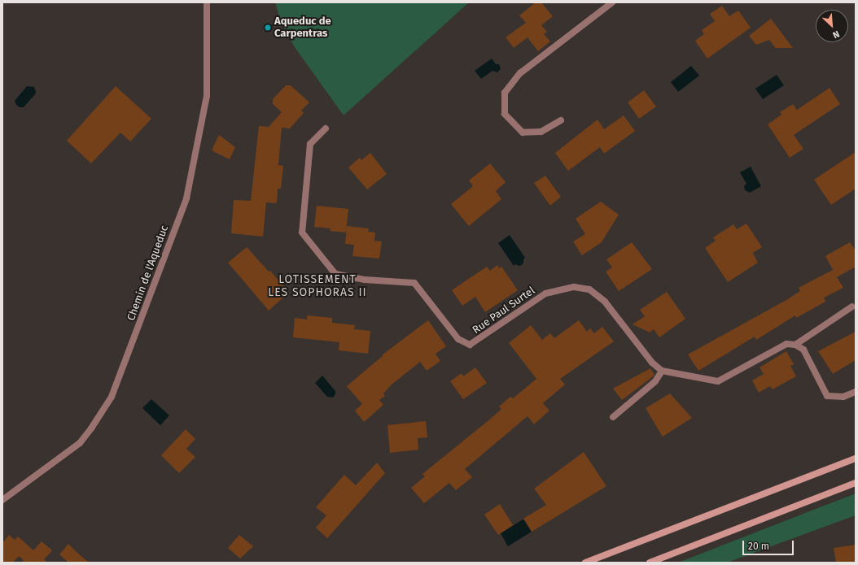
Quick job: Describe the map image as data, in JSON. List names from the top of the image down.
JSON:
{
  "streets": {
    "street": ["Chemin de l'Aqueduc", "Rue Paul Surtel"]
  },
  "districts": ["LOTISSEMENT LES SOPHORAS II"],
  "places": ["Aqueduc de Carpentras"],
  "scale_bar": "20 m",
  "north": "bottom right"
}
